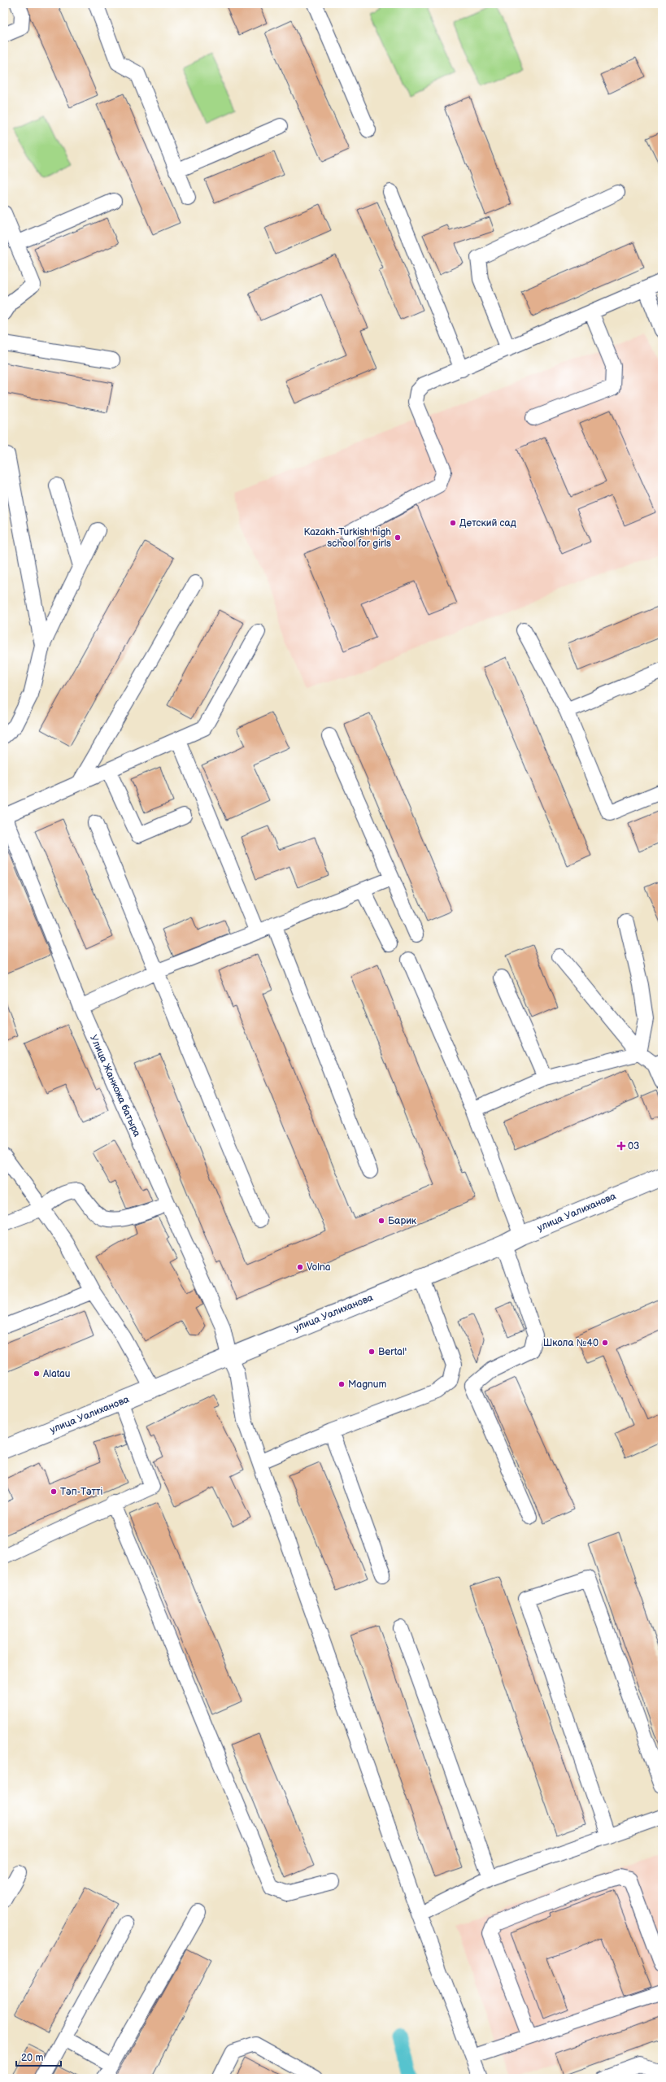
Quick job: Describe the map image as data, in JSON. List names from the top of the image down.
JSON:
{
  "streets": {
    "main road": ["улица Уалиханова"],
    "street": ["Улица Жанкожа батыра"]
  },
  "crossings": [
    ["Улица Жанкожа батыра", "улица Уалиханова"]
  ],
  "places": {
    "other": [
      "Детский сад",
      "Kazakh-Turkish high school for girls",
      "Барик",
      "Volna",
      "Школа №40",
      "Bertal'",
      "Alatau",
      "Magnum",
      "Тәп-Тәтті"
    ],
    "health": ["03"]
  },
  "scale_bar": "20 m"
}
